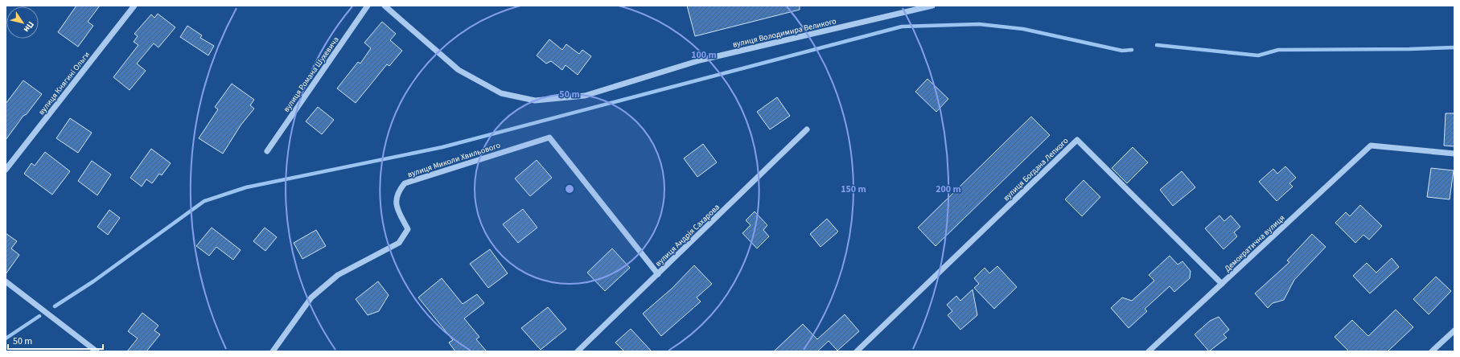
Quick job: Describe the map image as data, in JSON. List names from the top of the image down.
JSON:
{
  "streets": {
    "street": [
      "вулиця Володимира Великого",
      "вулиця Романа Шухевича",
      "вулиця Княгині Ольги",
      "вулиця Миколи Хвильового",
      "вулиця Богдана Лепкого",
      "вулиця Андрія Сахарова",
      "Демократична вулиця"
    ]
  },
  "crossings": [
    ["вулиця Миколи Хвильового", "вулиця Андрія Сахарова"],
    ["вулиця Богдана Лепкого", "Демократична вулиця"]
  ],
  "scale_bar": "50 m",
  "north": "bottom right",
  "rings": [
    "100 m",
    "50 m",
    "150 m",
    "200 m"
  ]
}
